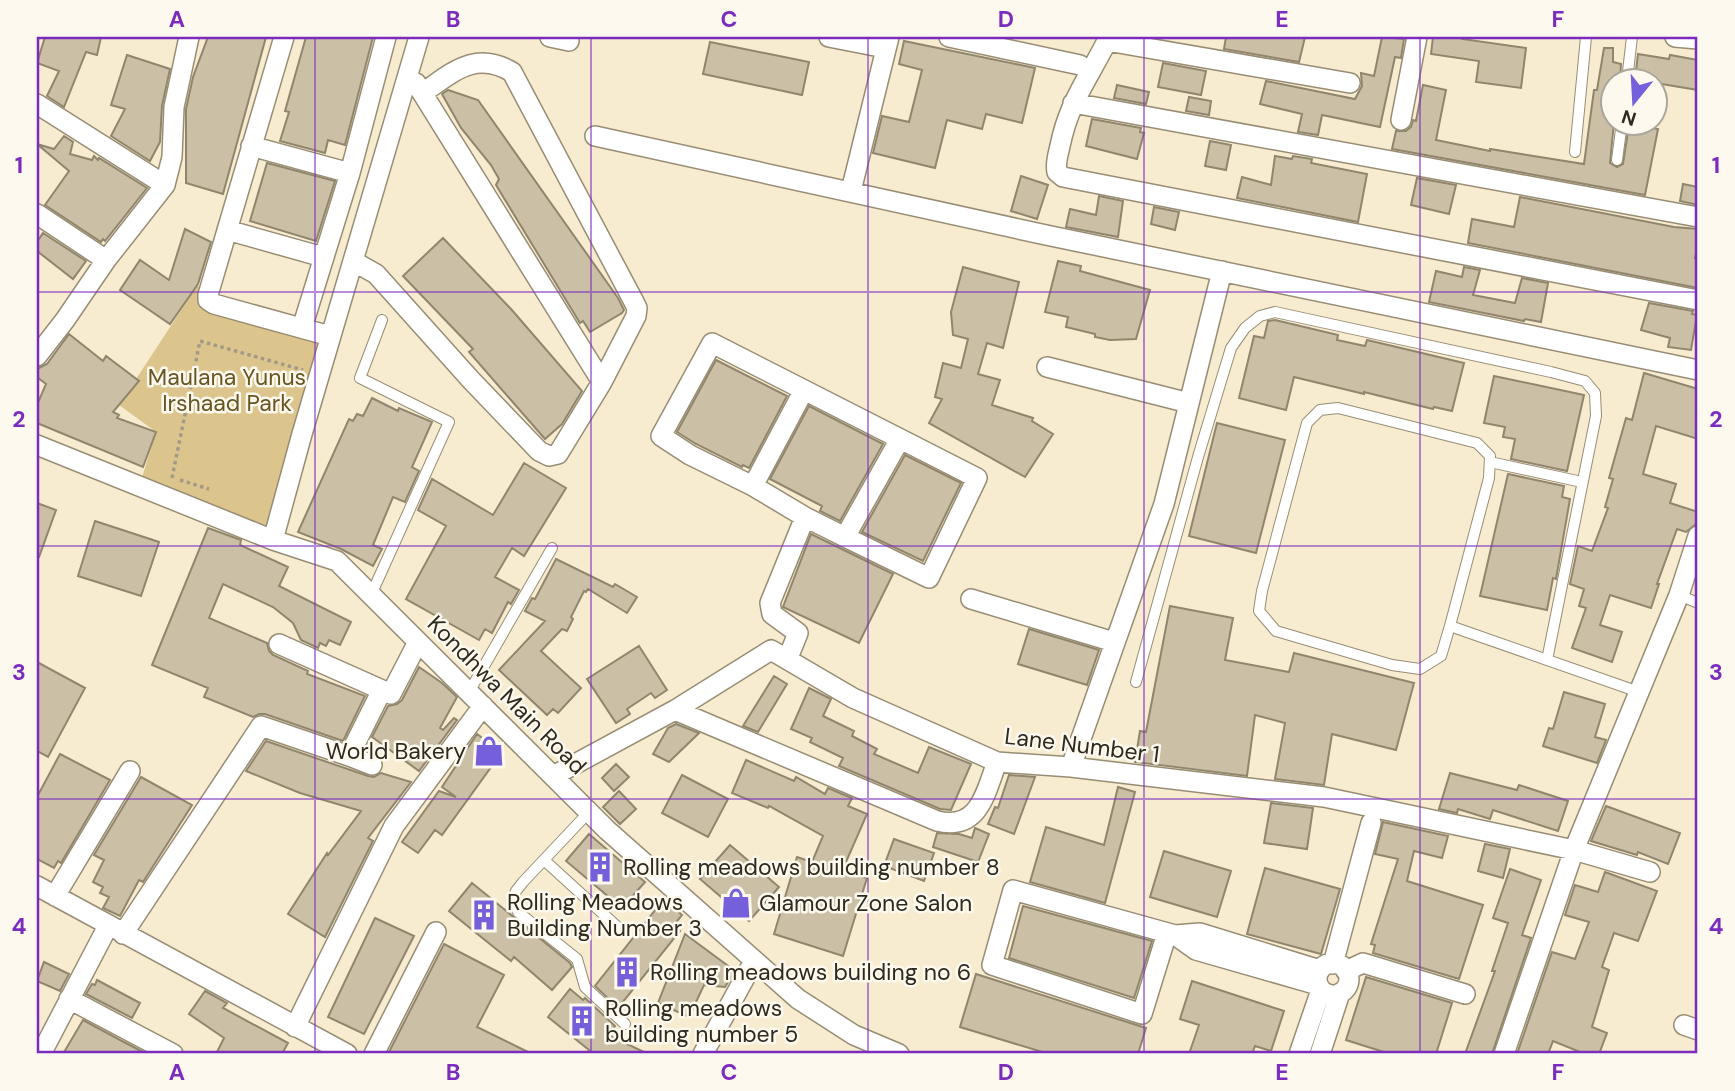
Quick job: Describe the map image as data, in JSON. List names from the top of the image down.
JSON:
{
  "streets": {
    "street": ["Kondhwa Main Road", "Lane Number 1"]
  },
  "parks": ["Maulana Yunus Irshaad Park"],
  "places": {
    "shop": ["World Bakery", "Glamour Zone Salon"],
    "building": [
      "Rolling meadows building number 8",
      "Rolling Meadows Building Number 3",
      "Rolling meadows building no 6",
      "Rolling meadows building number 5"
    ]
  },
  "north": "bottom",
  "grid": {
    "columns": [
      "A",
      "B",
      "C",
      "D",
      "E",
      "F"
    ],
    "rows": [
      "1",
      "2",
      "3",
      "4"
    ]
  }
}
